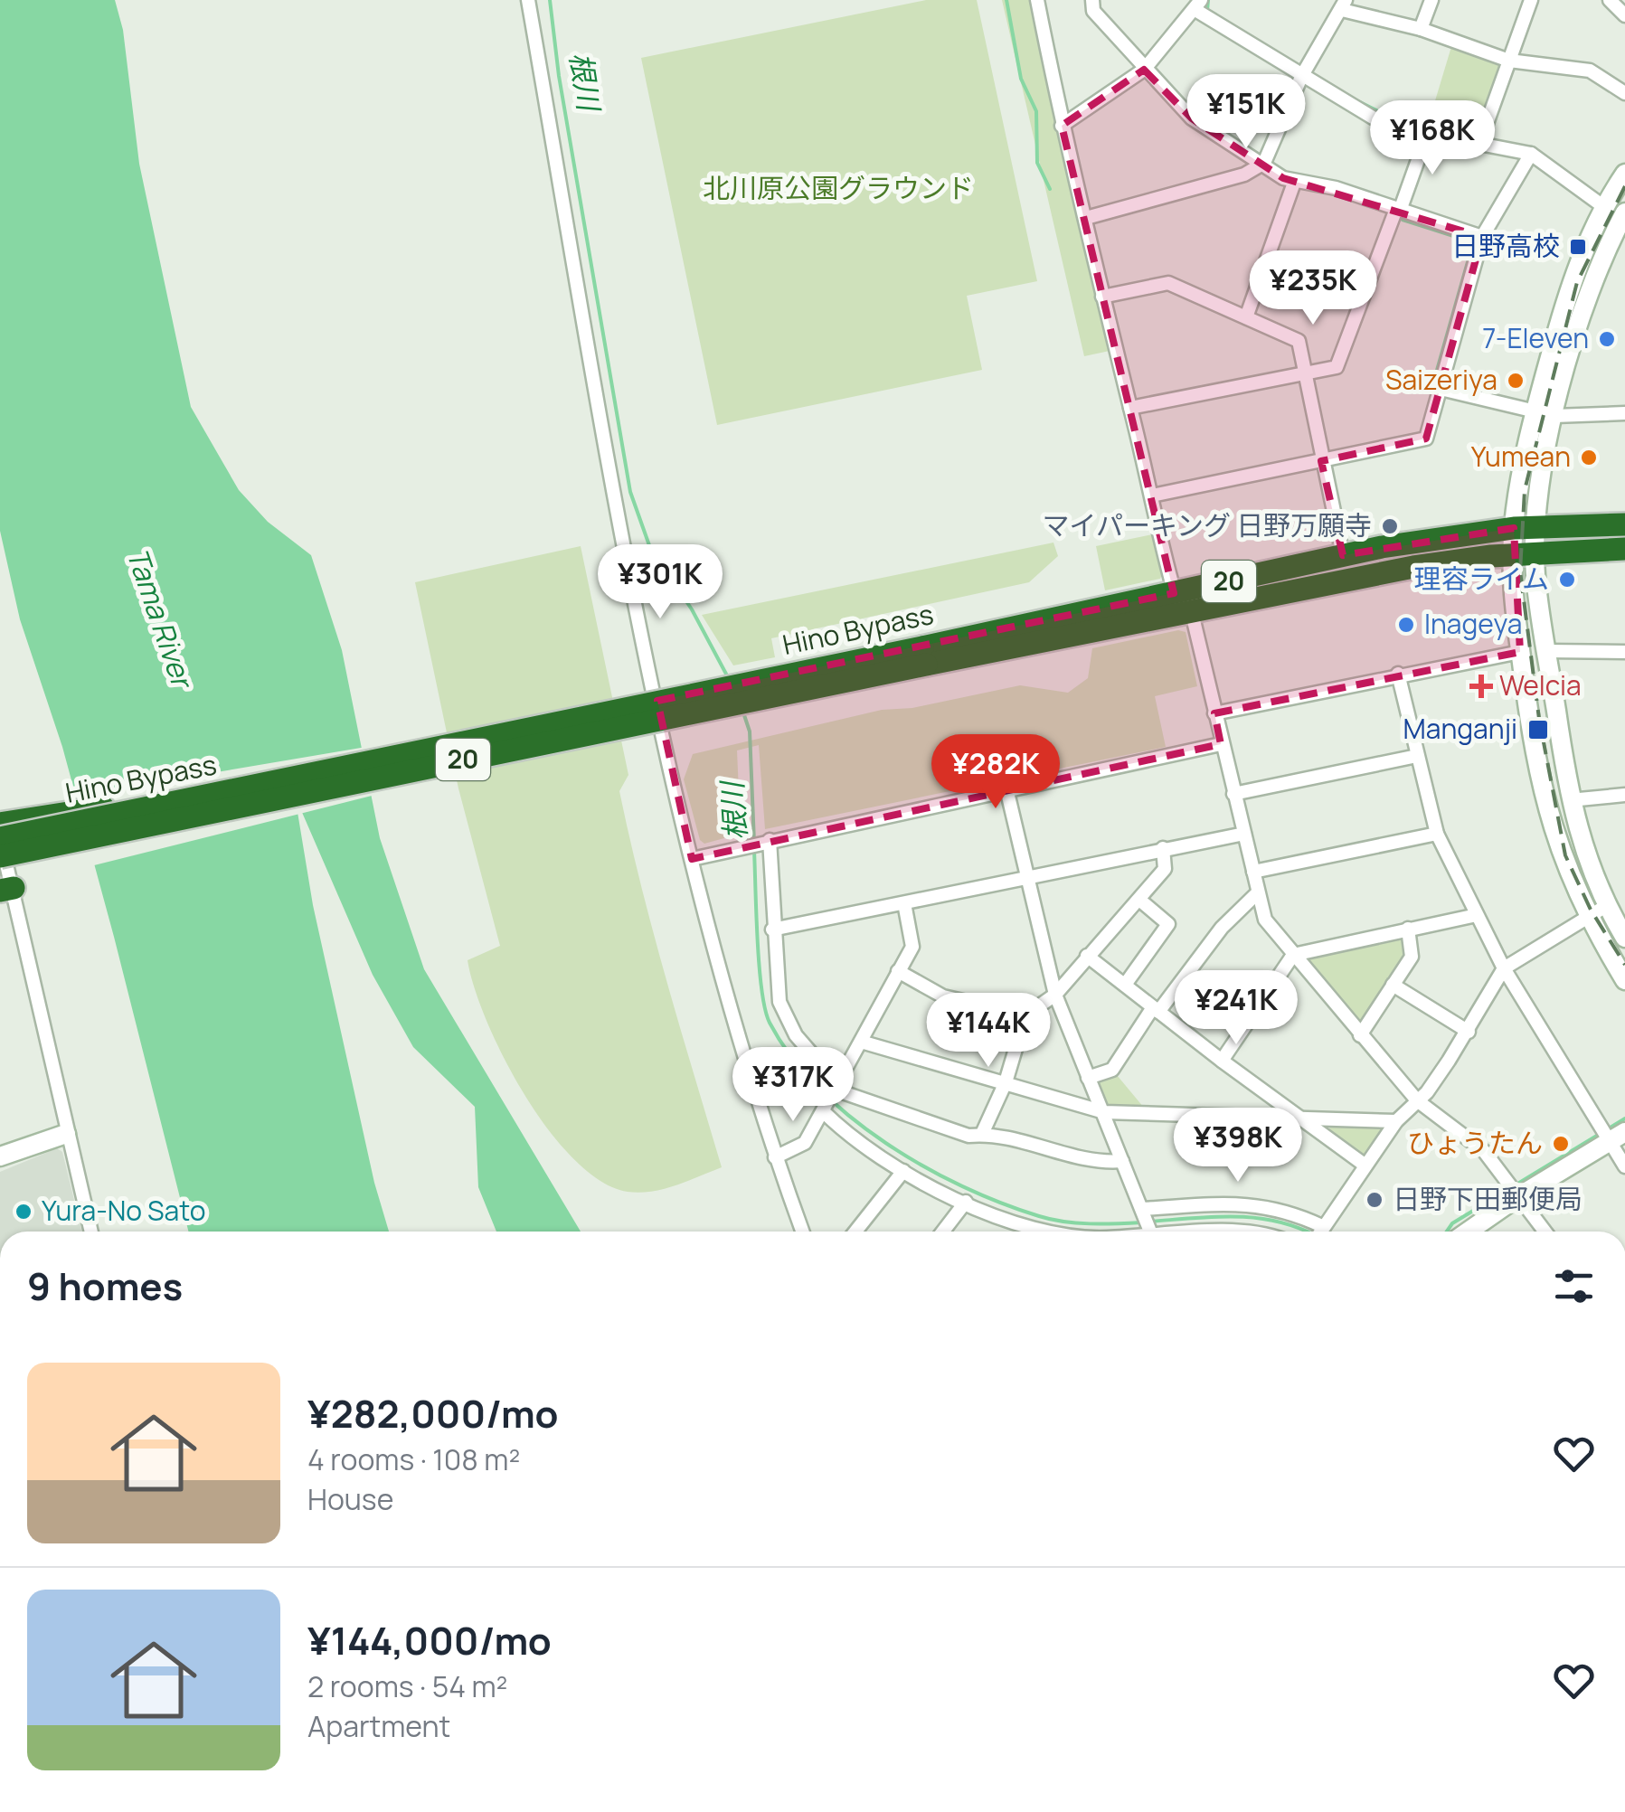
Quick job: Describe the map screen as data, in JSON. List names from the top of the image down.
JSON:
{
  "streets": {
    "highway": ["20", "Hino Bypass"]
  },
  "water": ["根川", "Tama River"],
  "parks": ["北川原公園グラウンド"],
  "places": {
    "transit": ["日野高校", "Manganji"],
    "other": [
      "7-Eleven",
      "Saizeriya",
      "Yumean",
      "マイパーキング 日野万願寺",
      "理容ライム",
      "Inageya",
      "ひょうたん",
      "日野下田郵便局",
      "Yura-No Sato"
    ],
    "health": ["Welcia"]
  },
  "page": {
    "price": [
      "¥151K",
      "¥168K",
      "¥235K",
      "¥301K",
      "¥282K",
      "¥241K",
      "¥144K",
      "¥317K",
      "¥398K"
    ],
    "heading": "9 homes",
    "list": [
      {
        "name": "¥282,000/mo",
        "note": "4 rooms · 108 m² · House"
      },
      {
        "name": "¥144,000/mo",
        "note": "2 rooms · 54 m² · Apartment"
      }
    ]
  }
}
